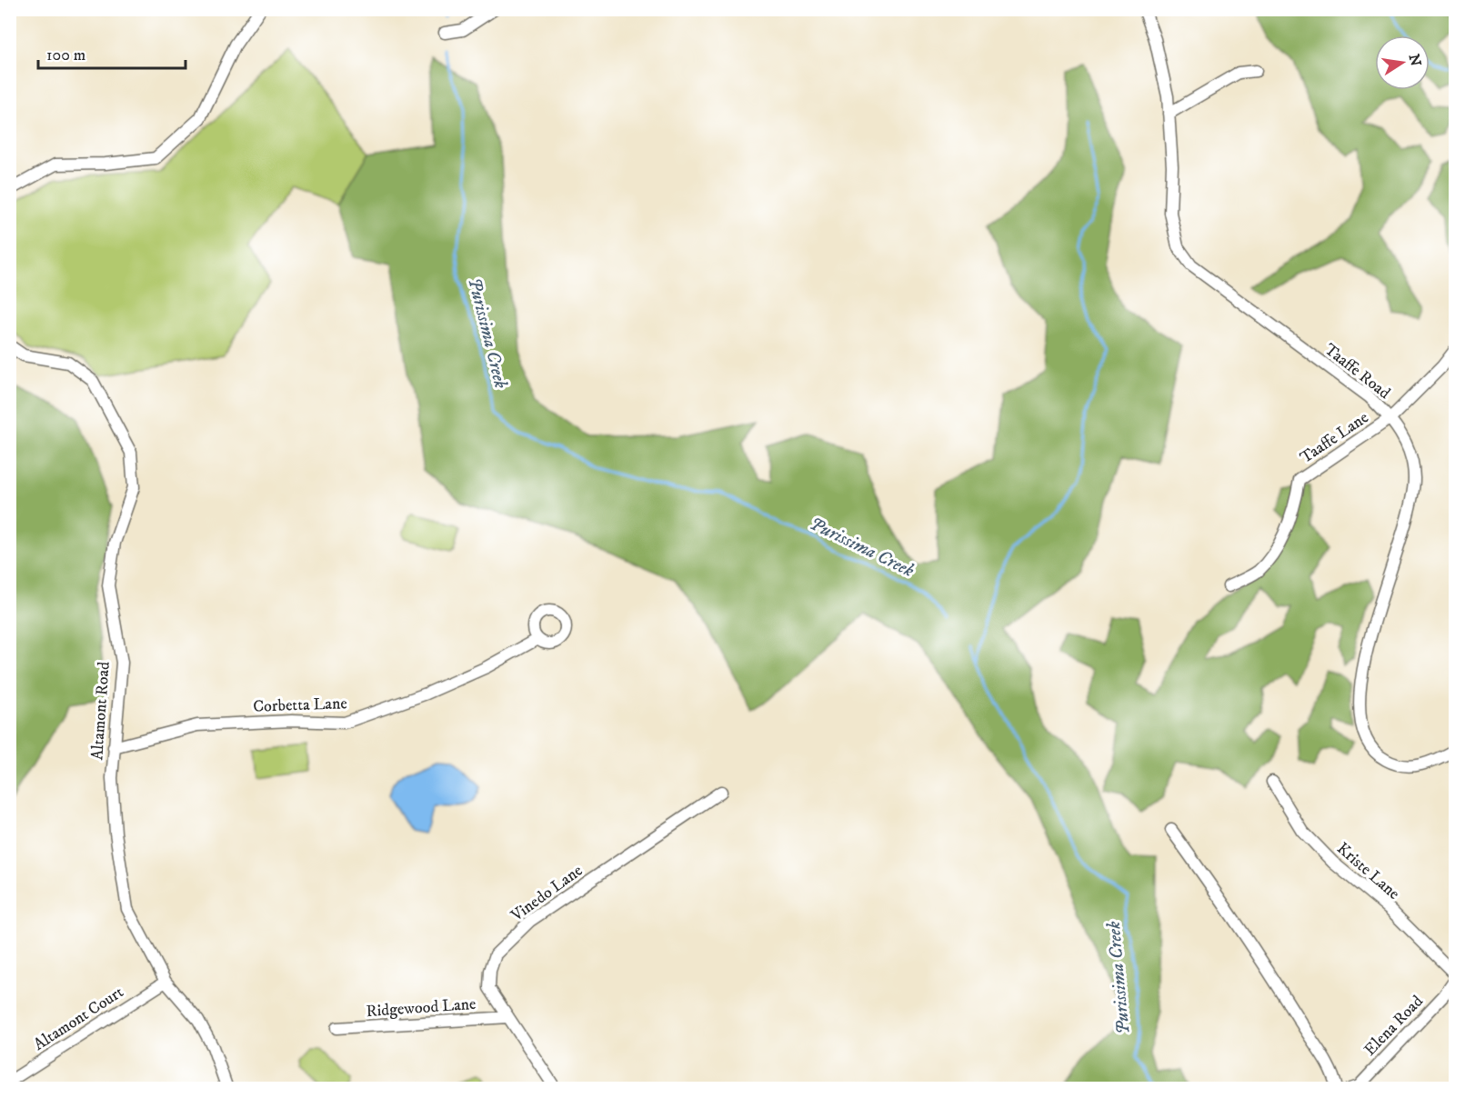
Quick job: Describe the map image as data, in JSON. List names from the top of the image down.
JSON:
{
  "streets": {
    "street": [
      "Taaffe Road",
      "Taaffe Lane",
      "Corbetta Lane",
      "Altamont Road",
      "Kriste Lane",
      "Vinedo Lane",
      "Ridgewood Lane",
      "Altamont Court",
      "Elena Road"
    ]
  },
  "crossings": [
    ["Taaffe Road", "Taaffe Lane"],
    ["Corbetta Lane", "Altamont Road"],
    ["Altamont Road", "Altamont Court"],
    ["Vinedo Lane", "Ridgewood Lane"]
  ],
  "water": ["Purissima Creek"],
  "scale_bar": "100 m",
  "north": "right"
}
